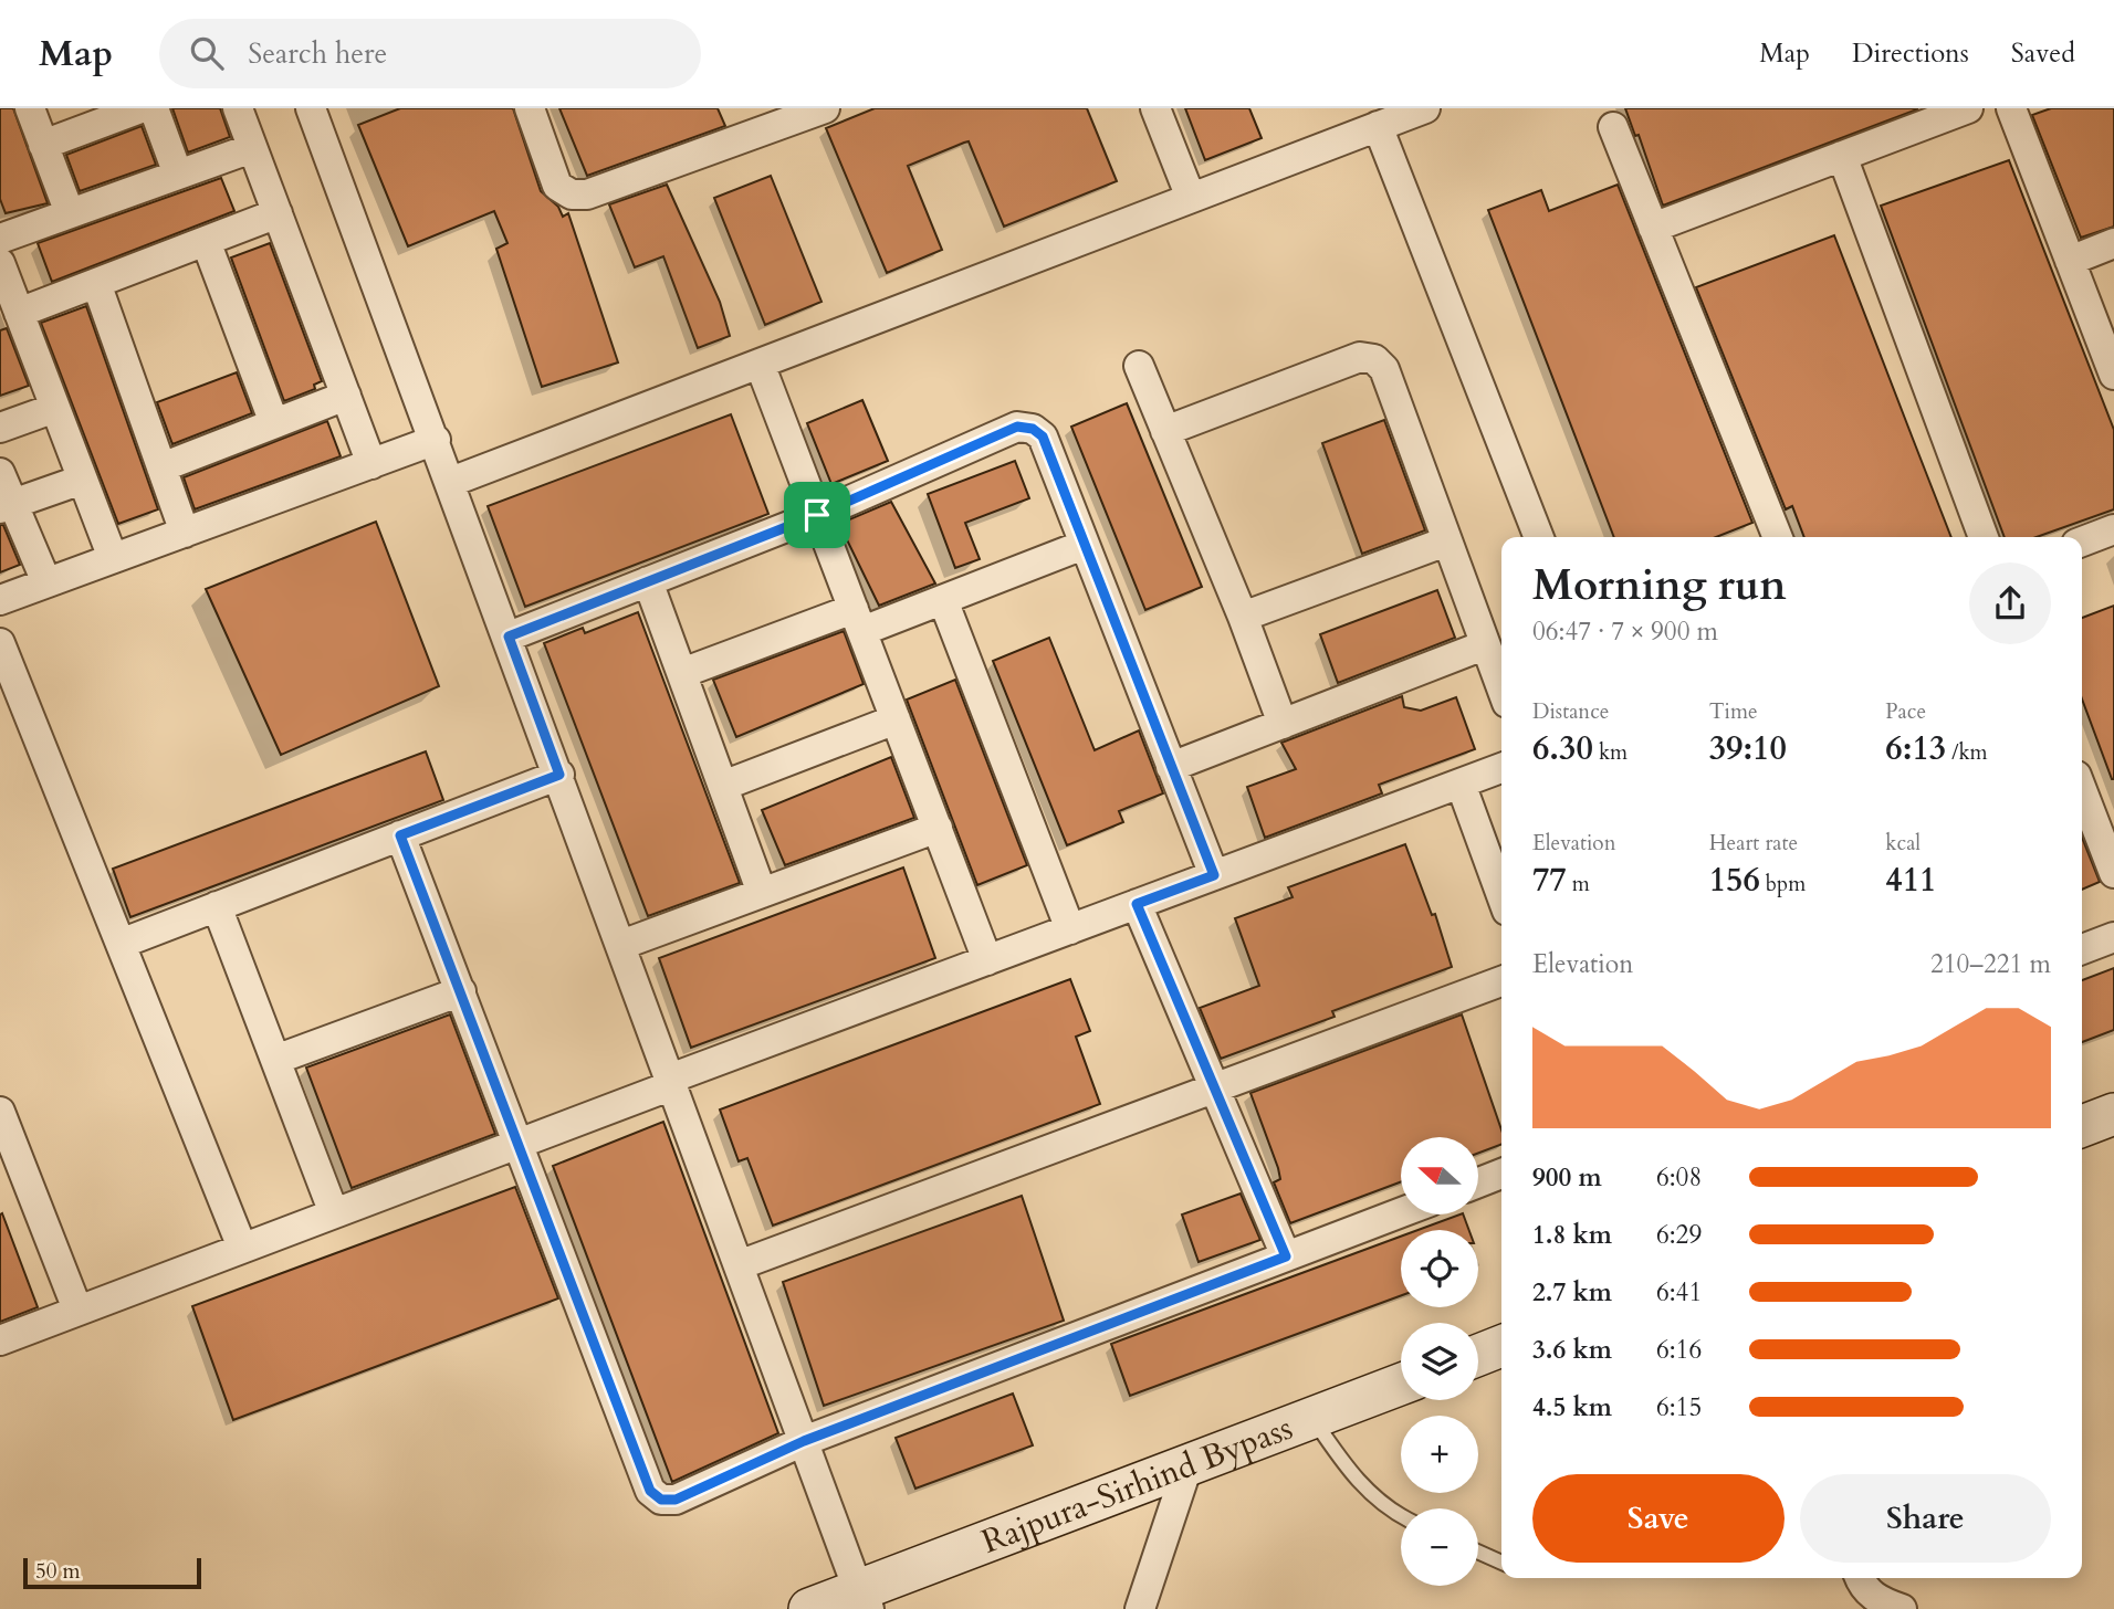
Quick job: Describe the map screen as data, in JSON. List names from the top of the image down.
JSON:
{
  "streets": {
    "main road": ["Rajpura-Sirhind Bypass"]
  },
  "scale_bar": "50 m",
  "north": "left",
  "page": {
    "header": "Map",
    "search": "Search here",
    "nav": ["Map", "Directions", "Saved"],
    "heading": ["Morning run", "06:47 · 7 × 900 m"],
    "stats": [
      ["Distance", "6.30 km"],
      ["Time", "39:10"],
      ["Pace", "6:13 /km"],
      ["Elevation", "77 m"],
      ["Heart rate", "156 bpm"],
      ["kcal", "411"]
    ],
    "chart": ["Elevation", "210–221 m"],
    "map_buttons": ["+", "−"],
    "list": [
      {
        "name": "900 m",
        "note": "6:08"
      },
      {
        "name": "1.8 km",
        "note": "6:29"
      },
      {
        "name": "2.7 km",
        "note": "6:41"
      },
      {
        "name": "3.6 km",
        "note": "6:16"
      },
      {
        "name": "4.5 km",
        "note": "6:15"
      }
    ],
    "buttons": ["Save", "Share"],
    "scale": "50 m"
  }
}
